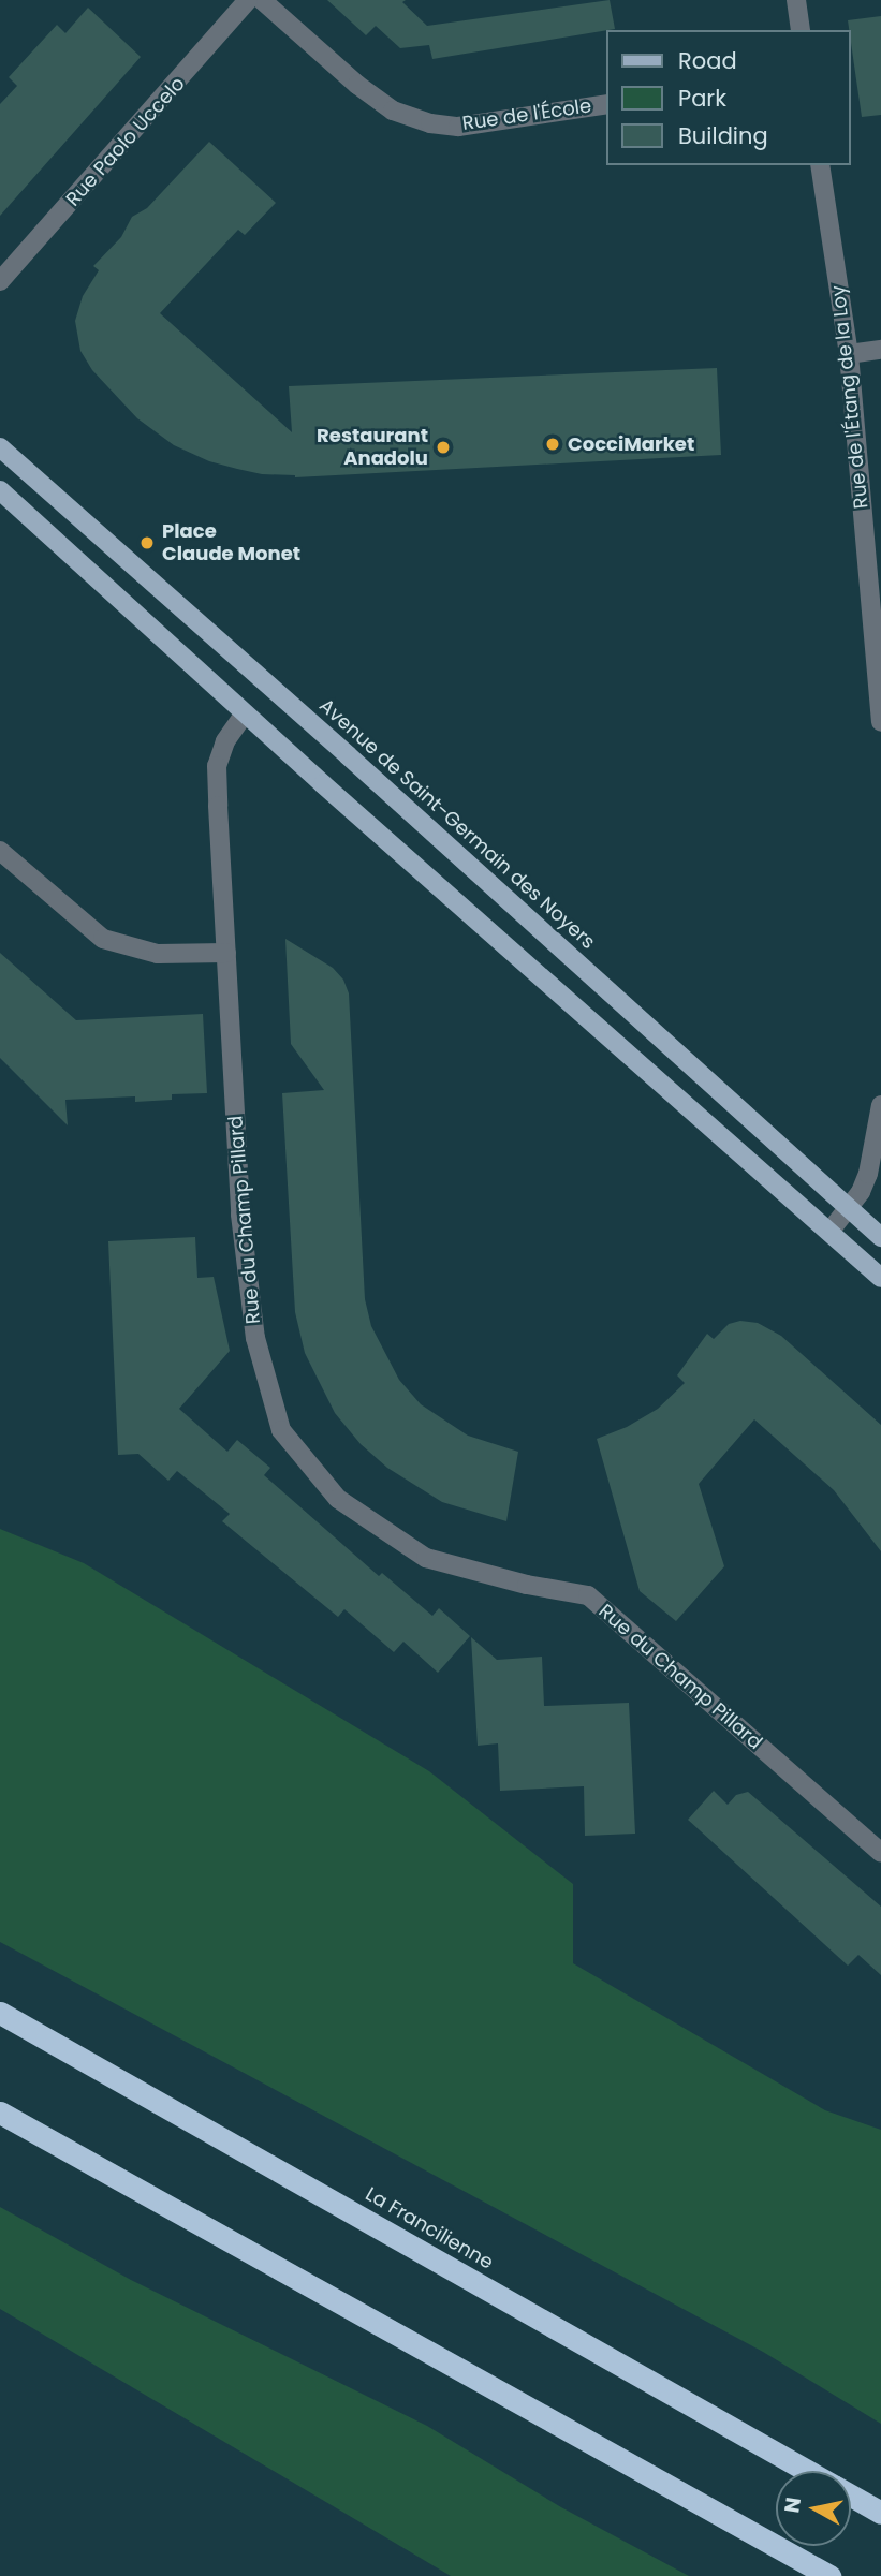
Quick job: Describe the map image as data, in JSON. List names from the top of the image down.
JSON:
{
  "streets": {
    "highway": ["La Francilienne"],
    "main road": ["Avenue de Saint-Germain des Noyers"],
    "street": [
      "Rue de l'École",
      "Rue Paolo Uccelo",
      "Rue de l'Étang de la Loy",
      "Rue du Champ Pillard"
    ]
  },
  "places": ["CocciMarket", "Restaurant Anadolu", "Place Claude Monet"],
  "legend": ["Road", "Park", "Building"],
  "north": "left"
}
